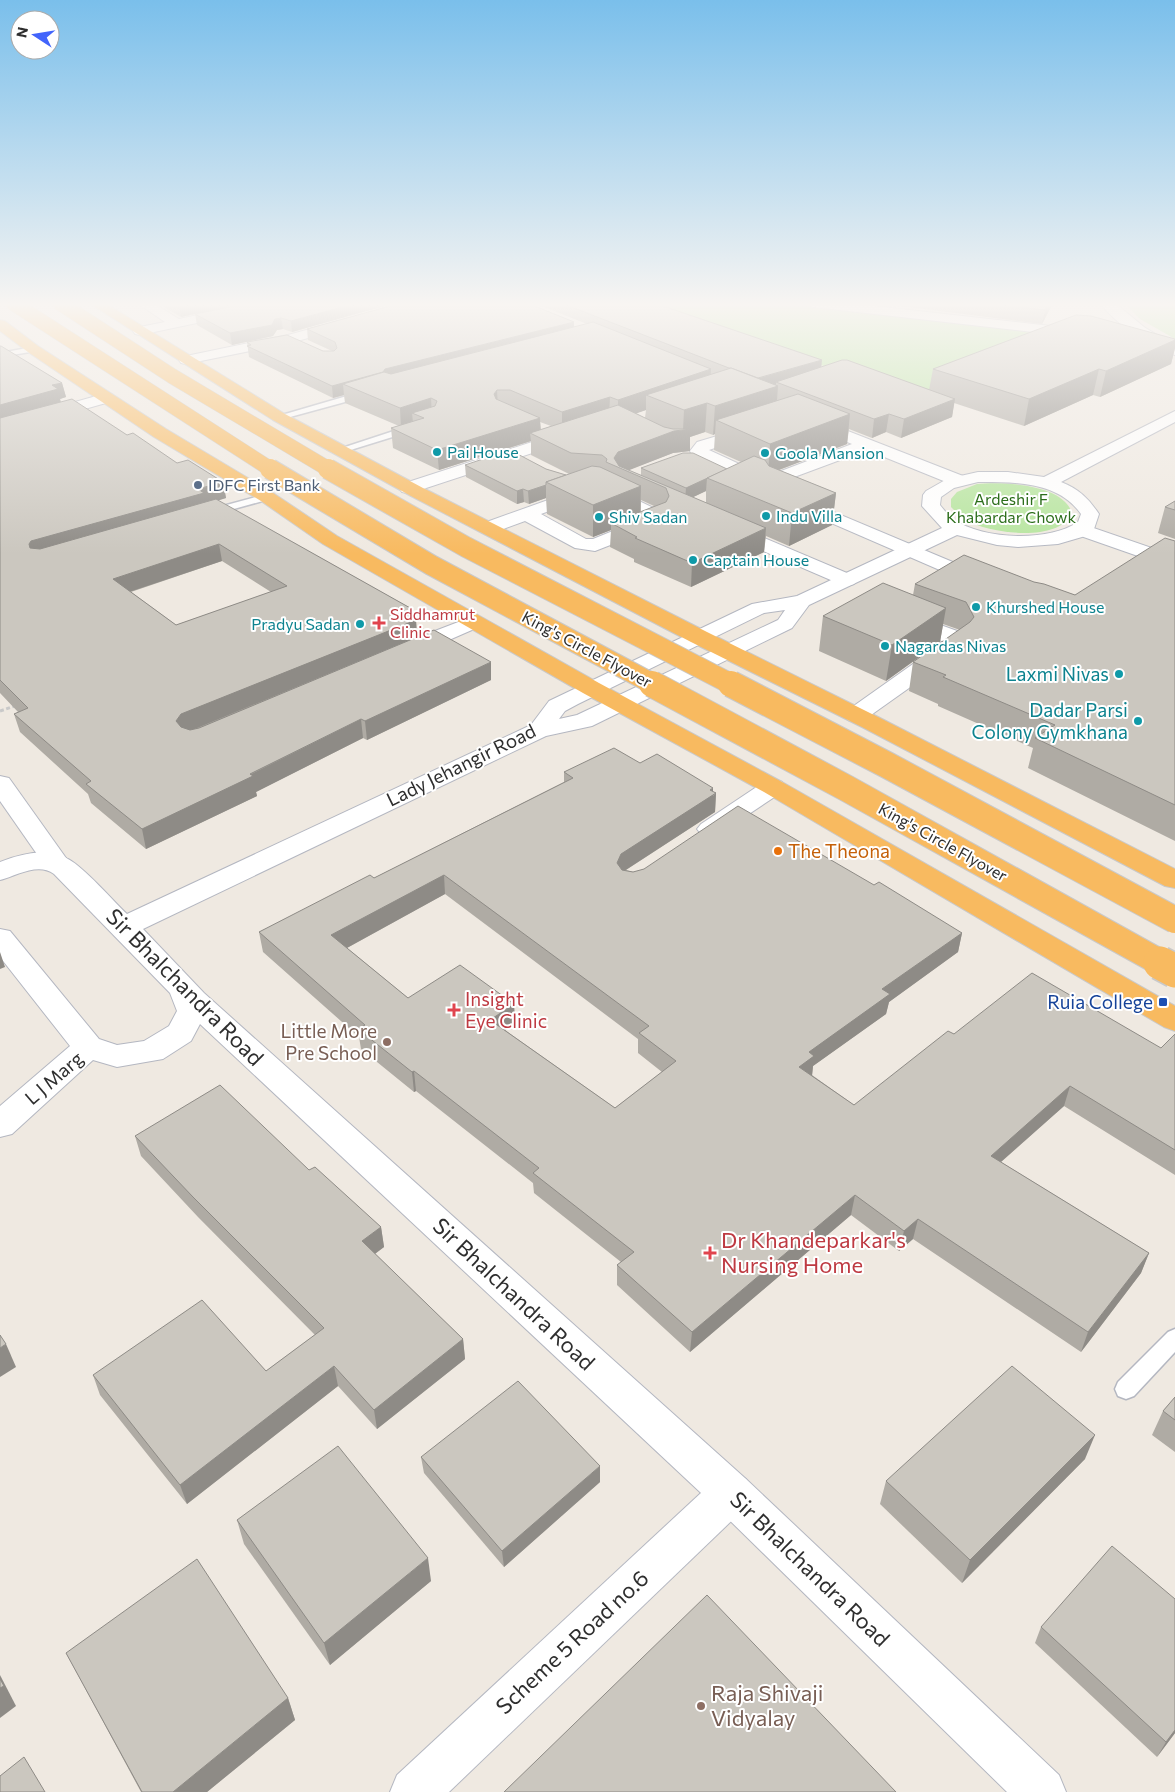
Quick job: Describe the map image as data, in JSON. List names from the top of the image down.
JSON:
{
  "streets": {
    "highway": ["King's Circle Flyover"],
    "street": [
      "Lady Jehangir Road",
      "Sir Bhalchandra Road",
      "L J Marg",
      "Scheme 5 Road no.6"
    ]
  },
  "crossings": [
    ["Lady Jehangir Road", "Sir Bhalchandra Road"],
    ["Sir Bhalchandra Road", "L J Marg"],
    ["Sir Bhalchandra Road", "Scheme 5 Road no.6"]
  ],
  "parks": ["Ardeshir F Khabardar Chowk"],
  "places": {
    "other": [
      "Pai House",
      "Goola Mansion",
      "IDFC First Bank",
      "Indu Villa",
      "Shiv Sadan",
      "Captain House",
      "Khurshed House",
      "Pradyu Sadan",
      "Nagardas Nivas",
      "Laxmi Nivas",
      "Dadar Parsi Colony Gymkhana",
      "The Theona",
      "Little More Pre School",
      "Raja Shivaji Vidyalay"
    ],
    "health": ["Siddhamrut Clinic", "Insight Eye Clinic", "Dr Khandeparkar's Nursing Home"],
    "transit": ["Ruia College"]
  },
  "north": "left"
}
